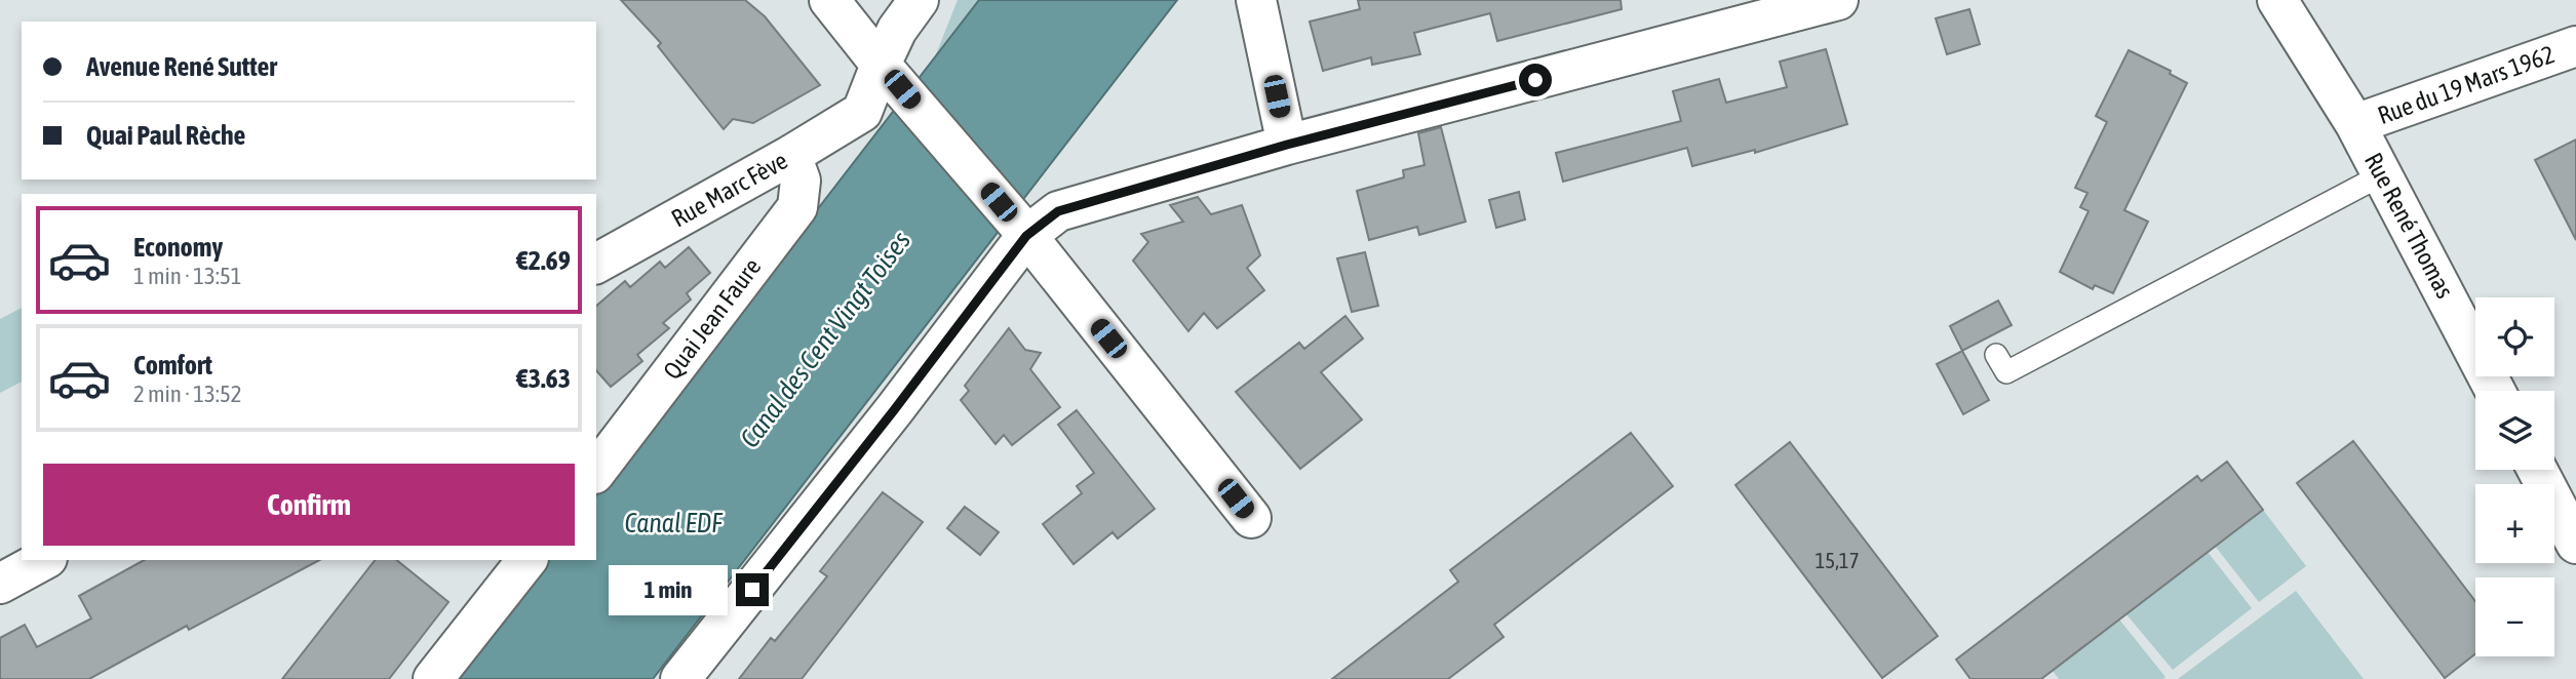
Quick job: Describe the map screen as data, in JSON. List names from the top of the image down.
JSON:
{
  "streets": {
    "street": [
      "Rue du 19 Mars 1962",
      "Rue Marc Fève",
      "Rue René Thomas",
      "Quai Jean Faure"
    ]
  },
  "crossings": [
    ["Rue du 19 Mars 1962", "Rue René Thomas"],
    ["Rue Marc Fève", "Quai Jean Faure"]
  ],
  "water": ["Canal des Cent Vingt Toises", "Canal EDF"],
  "house_numbers": ["15,17"],
  "page": {
    "banner": ["Avenue René Sutter", "Quai Paul Rèche"],
    "list": [
      {
        "name": "Economy",
        "note": "1 min · 13:51",
        "value": "€2.69"
      },
      {
        "name": "Comfort",
        "note": "2 min · 13:52",
        "value": "€3.63"
      }
    ],
    "map_buttons": ["+", "−"],
    "buttons": "Confirm",
    "bubble": "1 min"
  }
}
